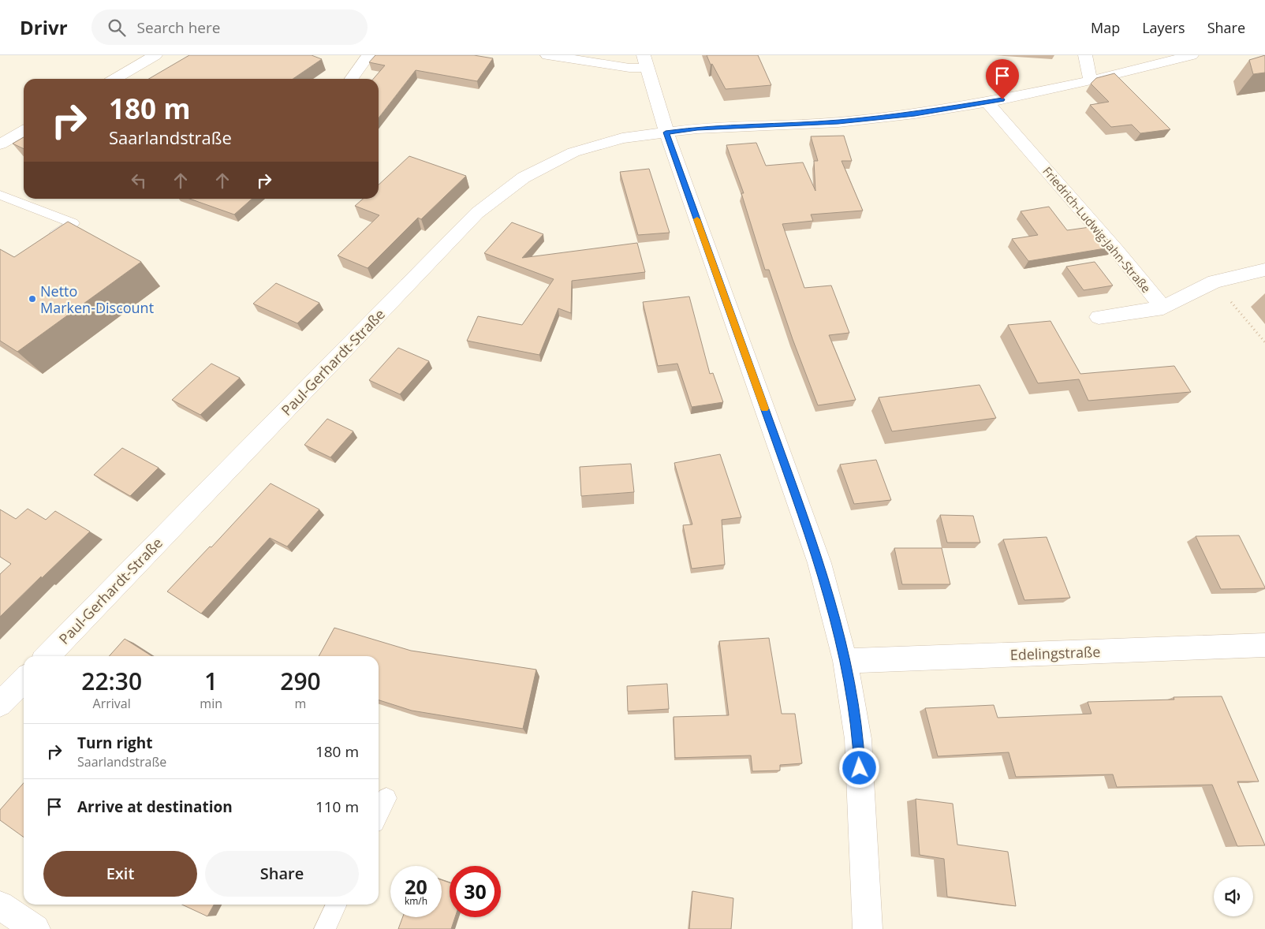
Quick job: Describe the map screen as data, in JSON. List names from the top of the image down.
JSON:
{
  "streets": {
    "street": ["Friedrich-Ludwig-Jahn-Straße", "Paul-Gerhardt-Straße", "Edelingstraße"]
  },
  "crossings": [
    ["Friedrich-Ludwig-Jahn-Straße", "Paul-Gerhardt-Straße"]
  ],
  "places": ["Netto Marken-Discount"],
  "page": {
    "header": "Drivr",
    "search": "Search here",
    "nav": ["Map", "Layers", "Share"],
    "turn": ["180 m", "Saarlandstraße"],
    "eta": [
      "22:30",
      "Arrival",
      "1",
      "min",
      "290",
      "m"
    ],
    "list": [
      {
        "name": "Turn right",
        "note": "Saarlandstraße",
        "value": "180 m"
      },
      {
        "name": "Arrive at destination",
        "value": "110 m"
      }
    ],
    "buttons": ["Exit", "Share"],
    "speed": "20 km/h",
    "limit": "30"
  }
}
